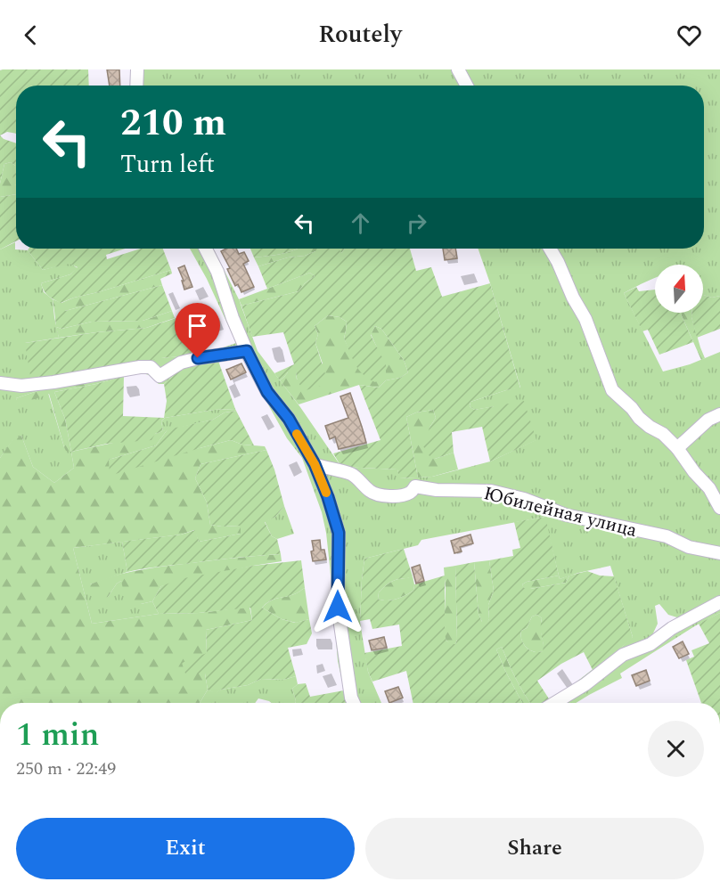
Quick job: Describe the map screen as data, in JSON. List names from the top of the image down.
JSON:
{
  "streets": {
    "street": ["Юбилейная улица"]
  },
  "north": "top",
  "page": {
    "header": "Routely",
    "turn": ["210 m", "Turn left"],
    "heading": ["1 min", "250 m · 22:49"],
    "buttons": ["Exit", "Share"]
  }
}
